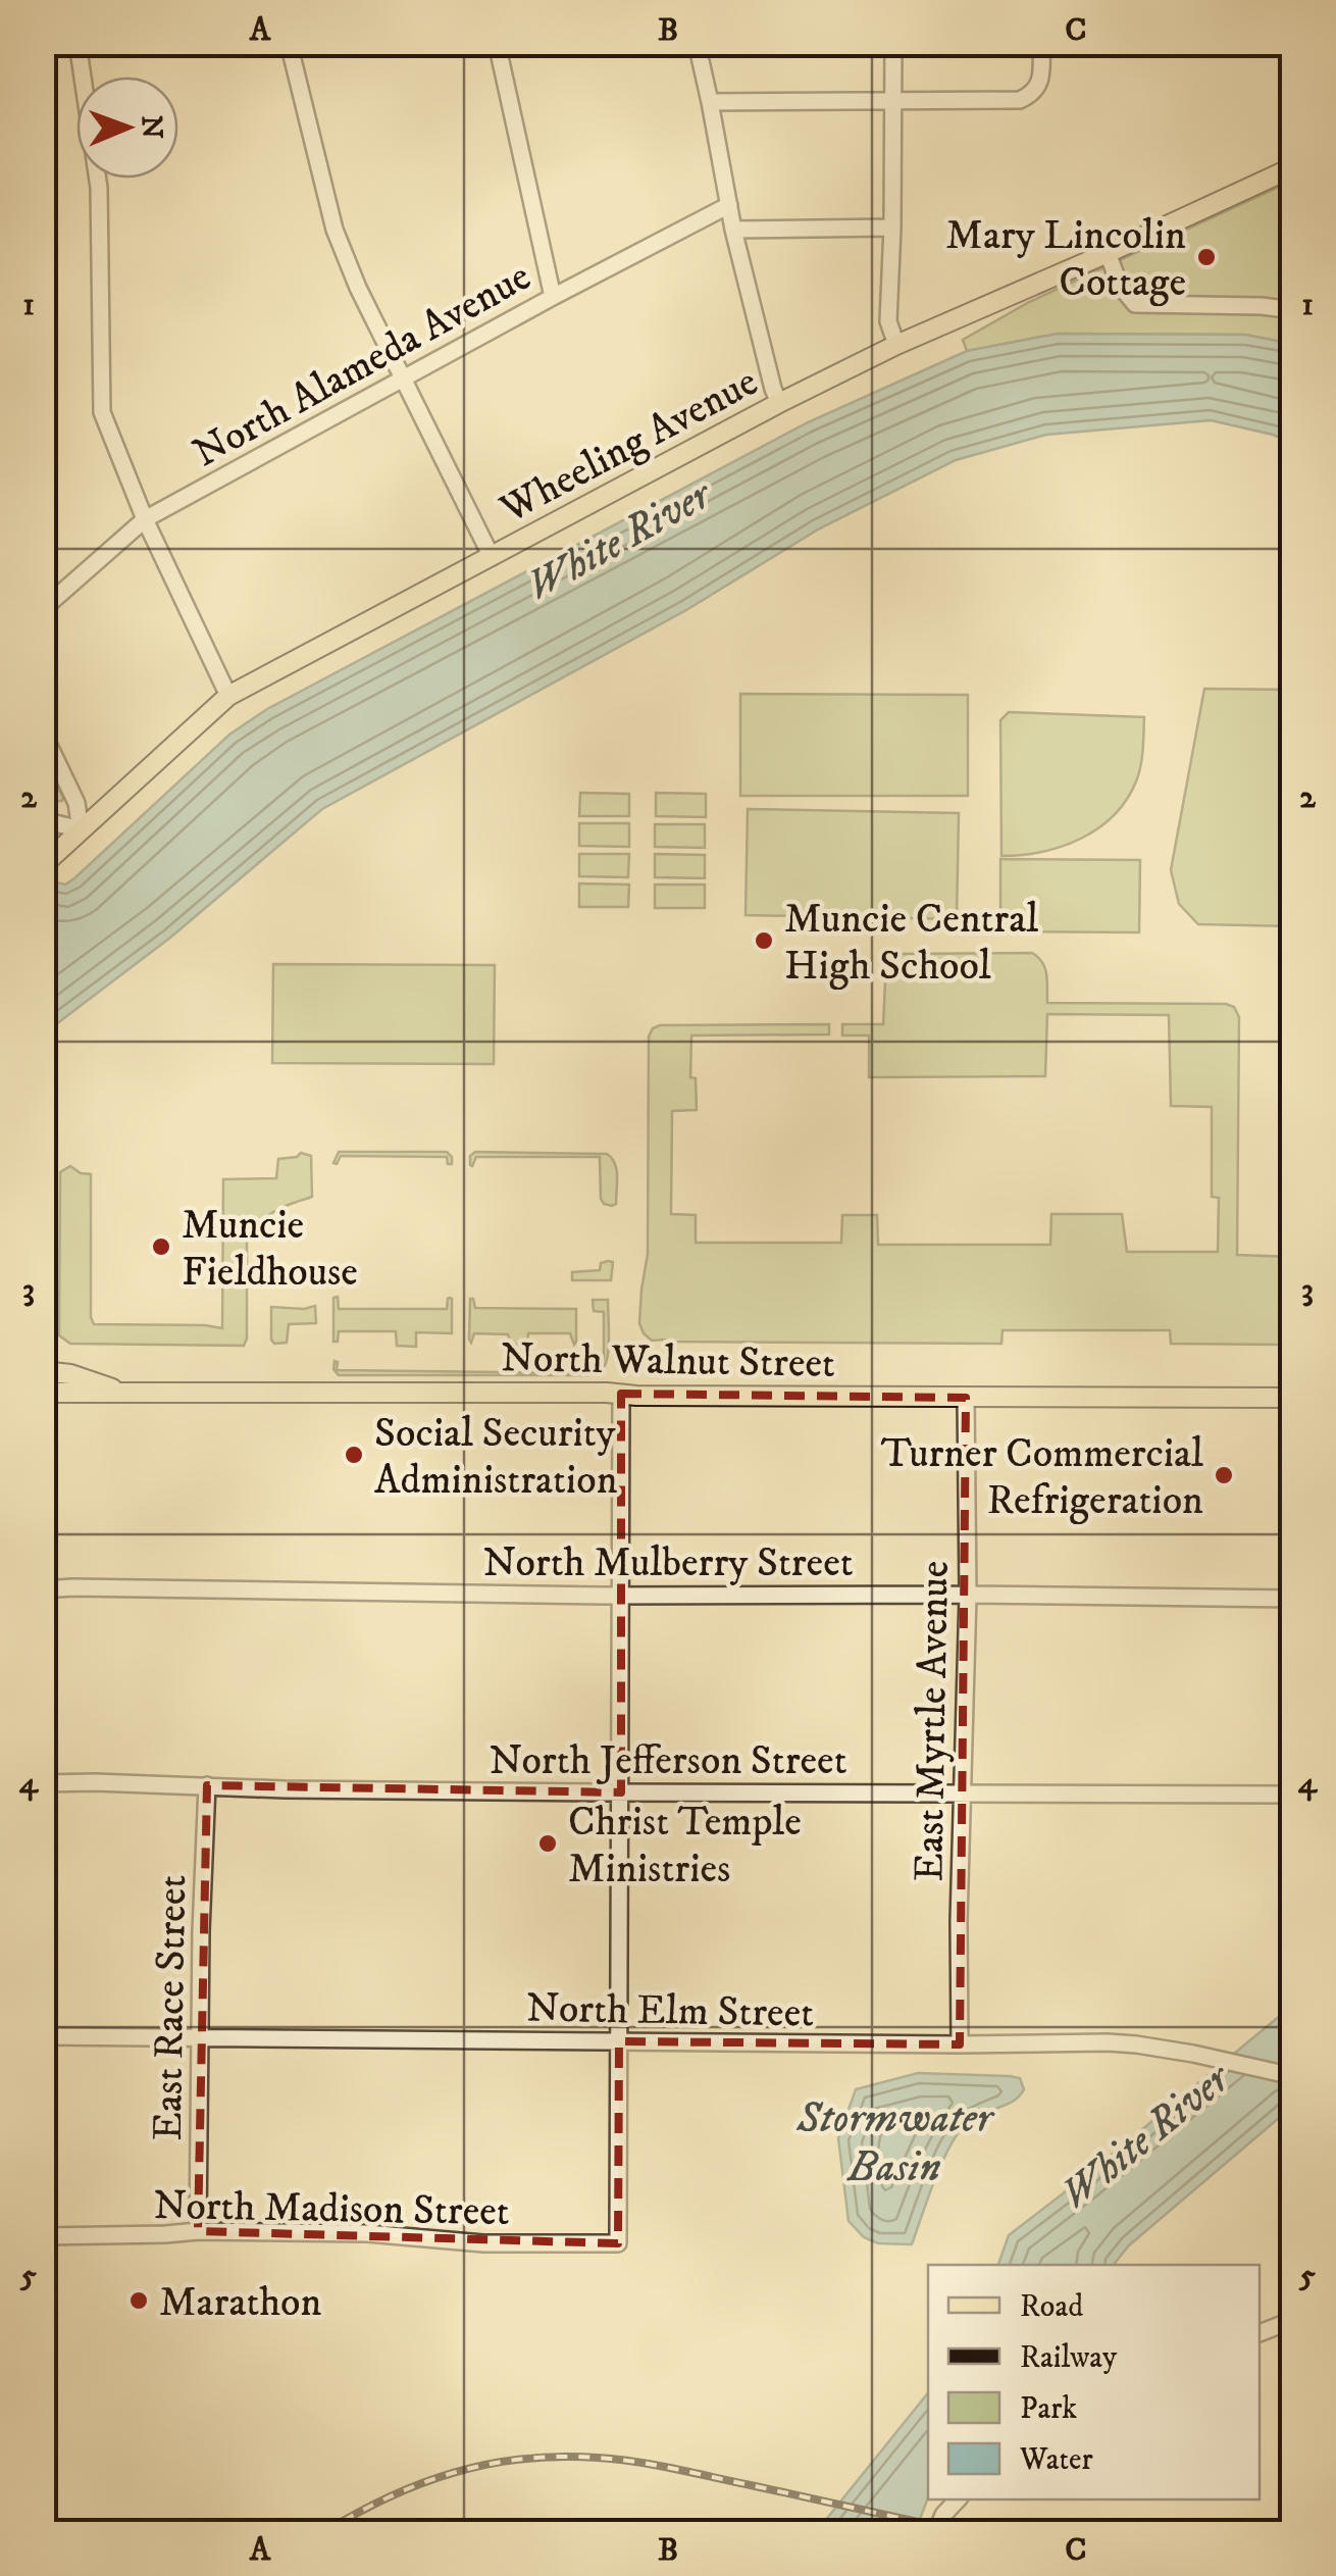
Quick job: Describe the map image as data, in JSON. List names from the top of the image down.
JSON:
{
  "streets": {
    "main road": ["Wheeling Avenue", "North Walnut Street"],
    "street": [
      "North Alameda Avenue",
      "North Mulberry Street",
      "East Myrtle Avenue",
      "North Jefferson Street",
      "East Race Street",
      "North Elm Street",
      "North Madison Street"
    ]
  },
  "crossings": [
    ["North Walnut Street", "East Myrtle Avenue"],
    ["North Mulberry Street", "East Myrtle Avenue"],
    ["East Myrtle Avenue", "North Jefferson Street"],
    ["East Myrtle Avenue", "North Elm Street"],
    ["North Jefferson Street", "East Race Street"],
    ["East Race Street", "North Elm Street"],
    ["East Race Street", "North Madison Street"],
    ["North Elm Street", "North Madison Street"]
  ],
  "water": ["White River", "Stormwater Basin"],
  "places": [
    "Mary Lincolin Cottage",
    "Muncie Central High School",
    "Muncie Fieldhouse",
    "Social Security Administration",
    "Turner Commercial Refrigeration",
    "Christ Temple Ministries",
    "Marathon"
  ],
  "legend": [
    "Road",
    "Railway",
    "Park",
    "Water"
  ],
  "north": "right",
  "grid": {
    "columns": ["A", "B", "C"],
    "rows": [
      "1",
      "2",
      "3",
      "4",
      "5"
    ]
  }
}
